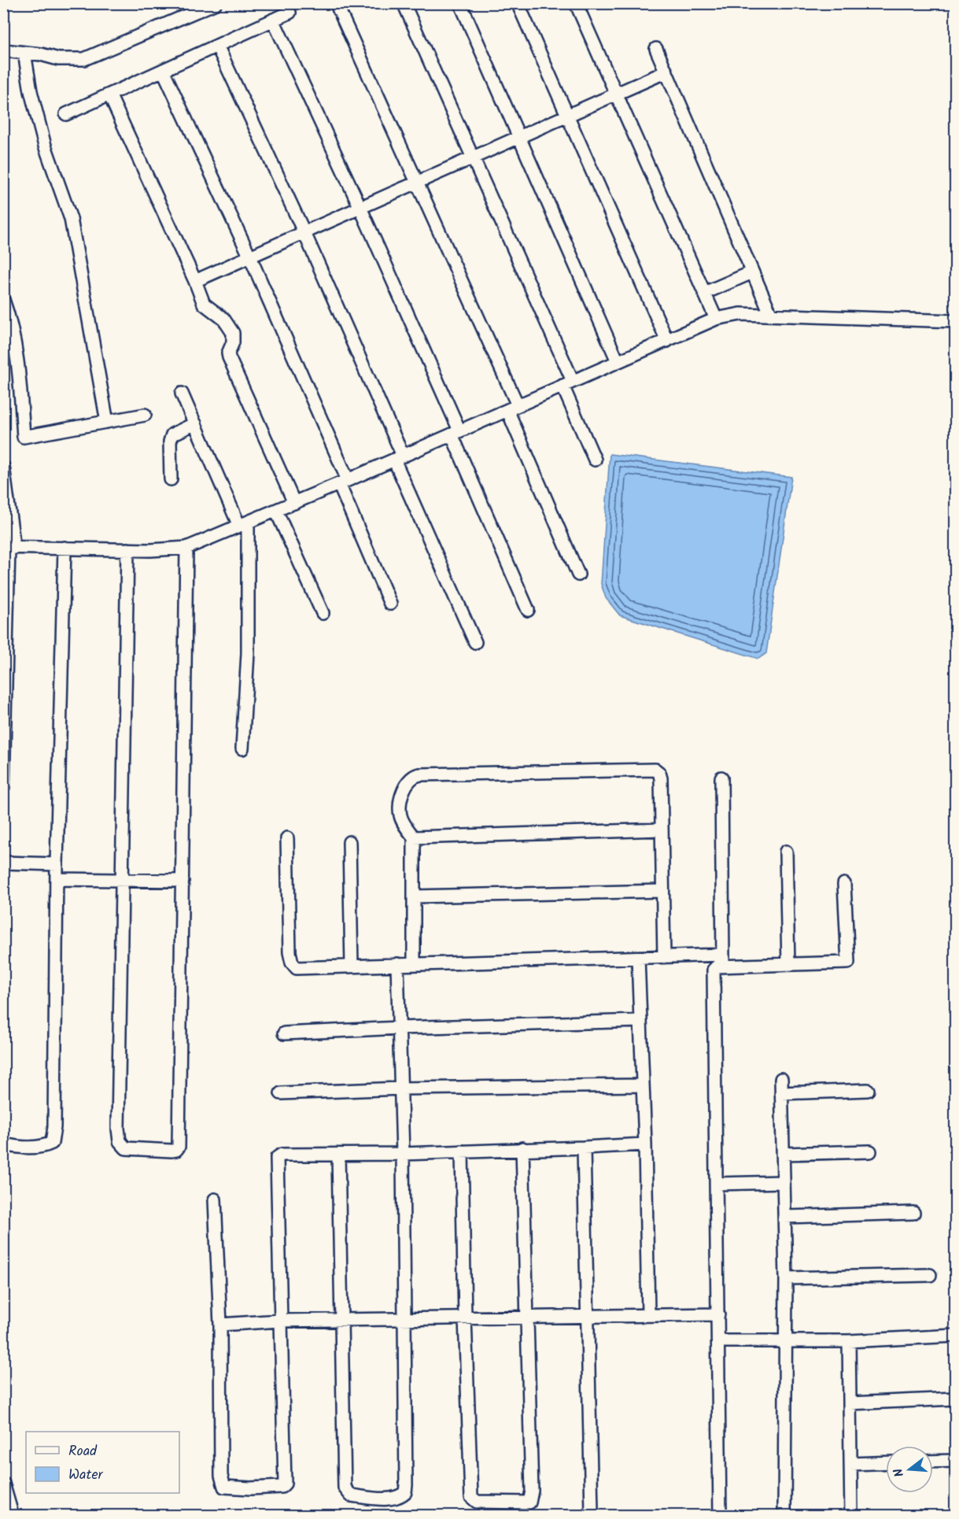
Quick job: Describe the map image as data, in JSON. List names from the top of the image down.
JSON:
{
  "legend": ["Road", "Water"],
  "north": "left"
}
